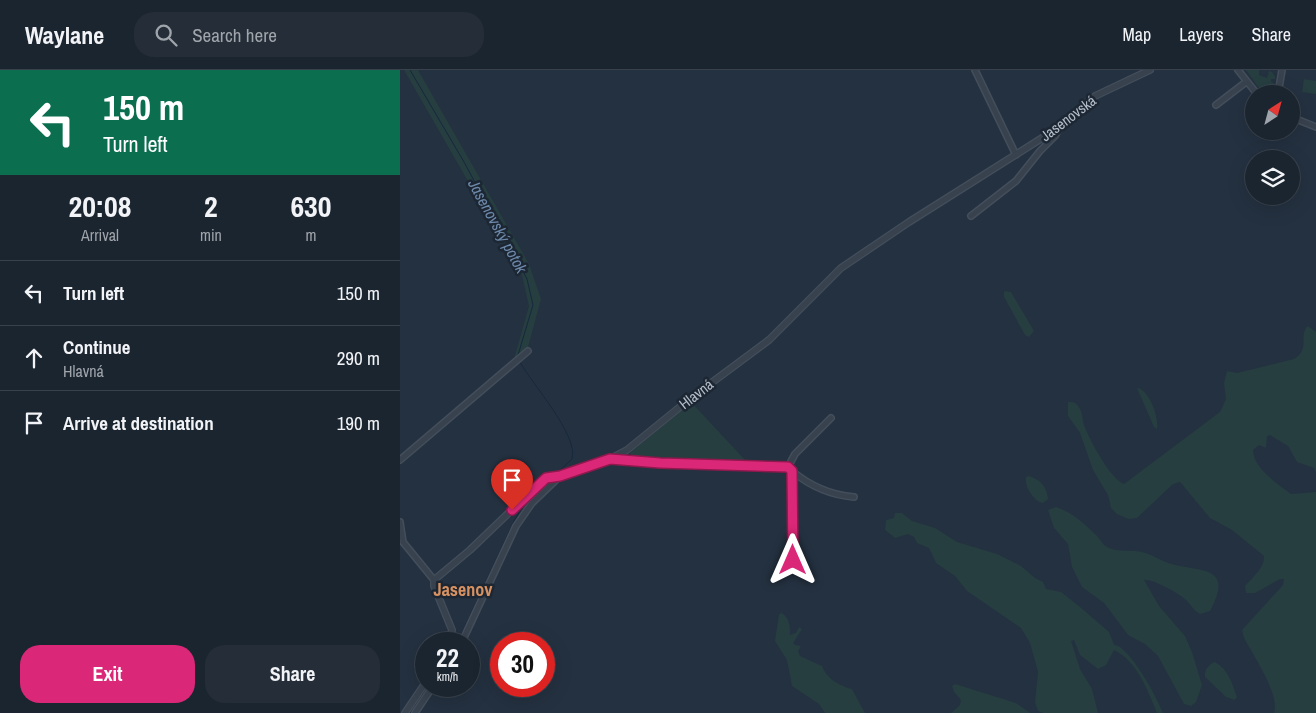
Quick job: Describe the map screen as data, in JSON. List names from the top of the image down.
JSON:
{
  "streets": {
    "street": ["Jasenovská", "Hlavná"]
  },
  "crossings": [
    ["Jasenovská", "Hlavná"]
  ],
  "districts": ["Jasenov"],
  "water": ["Jasenovský potok"],
  "north": "top right",
  "page": {
    "header": "Waylane",
    "search": "Search here",
    "nav": ["Map", "Layers", "Share"],
    "turn": ["150 m", "Turn left"],
    "eta": [
      "20:08",
      "Arrival",
      "2",
      "min",
      "630",
      "m"
    ],
    "list": [
      {
        "name": "Turn left",
        "value": "150 m"
      },
      {
        "name": "Continue",
        "note": "Hlavná",
        "value": "290 m"
      },
      {
        "name": "Arrive at destination",
        "value": "190 m"
      }
    ],
    "speed": "22 km/h",
    "limit": "30",
    "buttons": ["Exit", "Share"]
  }
}
